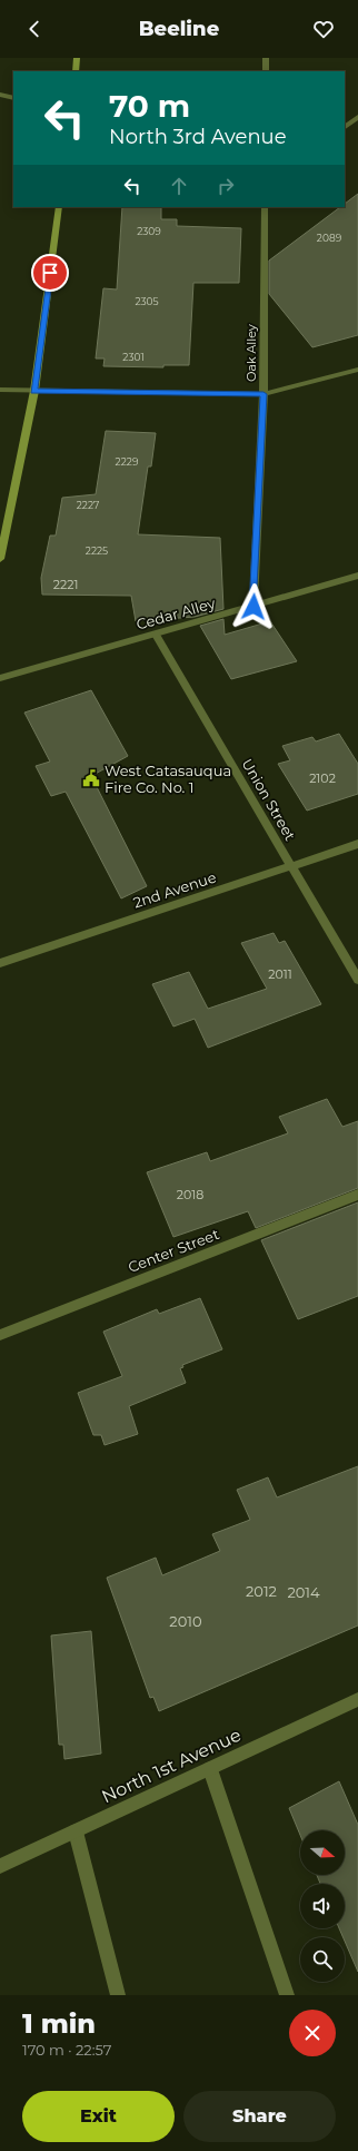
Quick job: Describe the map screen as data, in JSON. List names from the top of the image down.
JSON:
{
  "streets": {
    "street": [
      "Oak Alley",
      "Cedar Alley",
      "Union Street",
      "2nd Avenue",
      "Center Street",
      "North 1st Avenue"
    ]
  },
  "crossings": [
    ["Oak Alley", "Cedar Alley"],
    ["Cedar Alley", "Union Street"],
    ["Union Street", "2nd Avenue"]
  ],
  "places": {
    "public building": ["West Catasauqua Fire Co. No. 1"]
  },
  "house_numbers": [
    "2309",
    "2089",
    "2305",
    "2301",
    "2229",
    "2227",
    "2225",
    "2221",
    "2102",
    "2011",
    "2018",
    "2012",
    "2014",
    "2010"
  ],
  "north": "right",
  "page": {
    "header": "Beeline",
    "turn": ["70 m", "North 3rd Avenue"],
    "heading": ["1 min", "170 m · 22:57"],
    "buttons": ["Exit", "Share"]
  }
}
